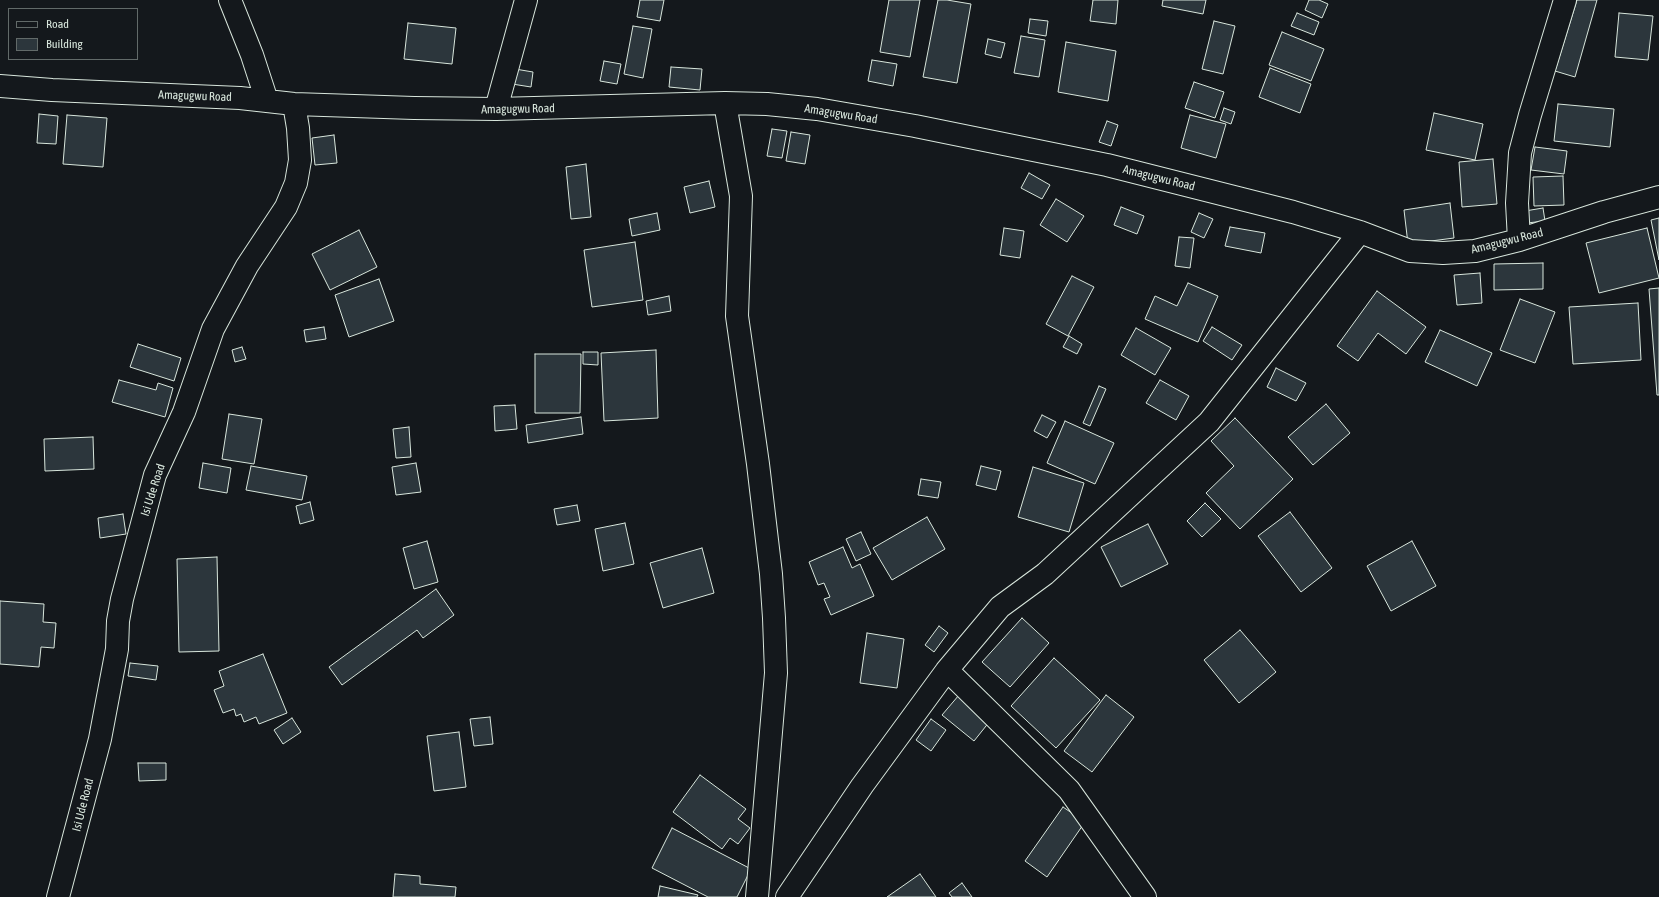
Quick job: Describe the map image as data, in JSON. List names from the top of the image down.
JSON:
{
  "streets": {
    "street": ["Amagugwu Road", "Isi Ude Road"]
  },
  "crossings": [
    ["Amagugwu Road", "Isi Ude Road"]
  ],
  "legend": ["Road", "Building"]
}
